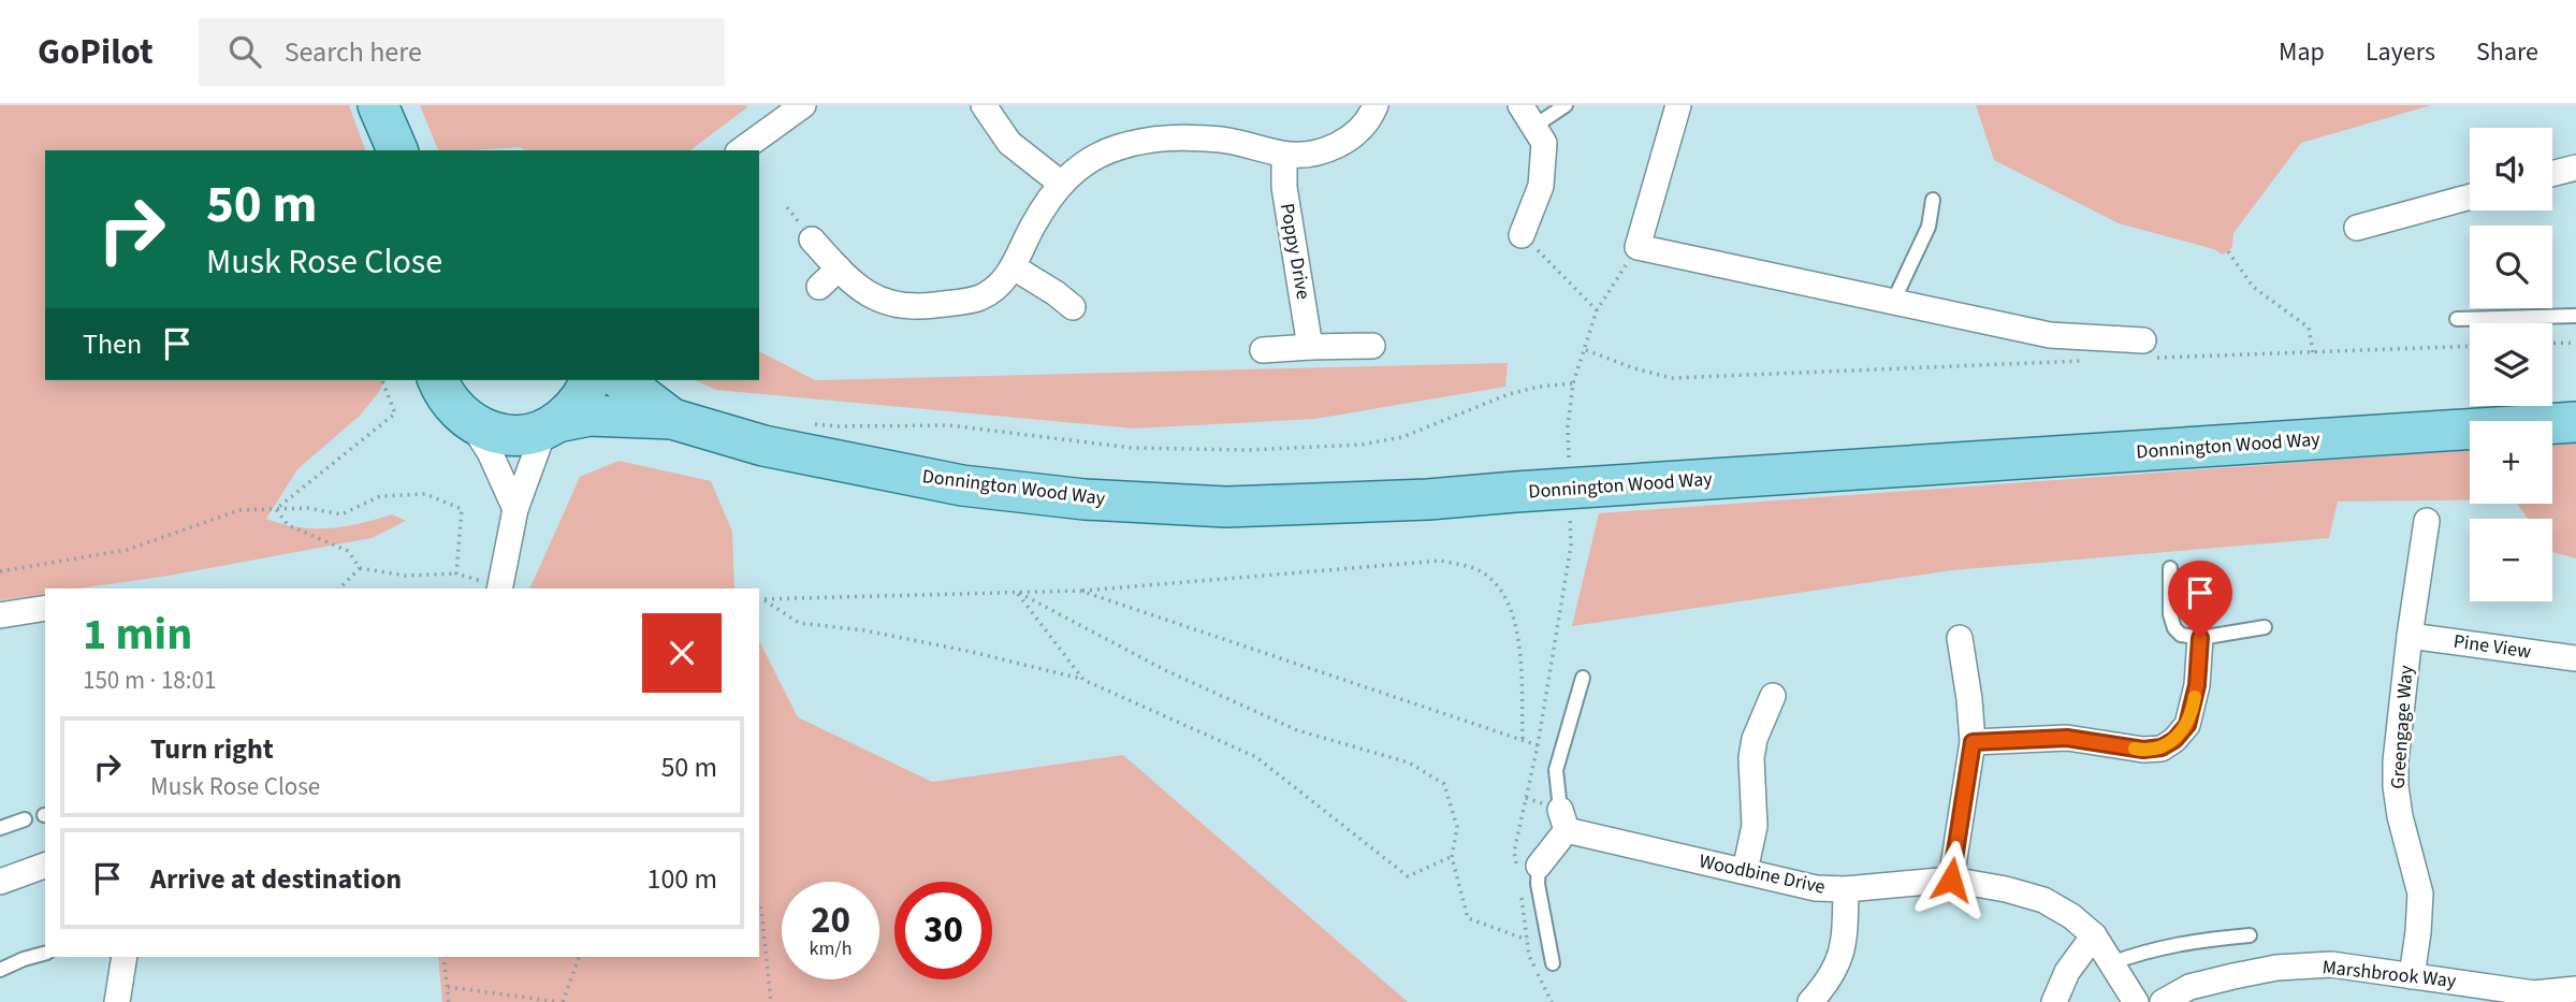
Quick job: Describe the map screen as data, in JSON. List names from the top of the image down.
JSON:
{
  "streets": {
    "main road": ["Donnington Wood Way"],
    "street": [
      "Poppy Drive",
      "Pine View",
      "Greengage Way",
      "Woodbine Drive",
      "Marshbrook Way"
    ]
  },
  "crossings": [
    ["Pine View", "Greengage Way"],
    ["Greengage Way", "Marshbrook Way"]
  ],
  "page": {
    "header": "GoPilot",
    "search": "Search here",
    "nav": ["Map", "Layers", "Share"],
    "map_buttons": ["+", "−"],
    "turn": ["50 m", "Musk Rose Close"],
    "then": "Then",
    "heading": ["1 min", "150 m · 18:01"],
    "list": [
      {
        "name": "Turn right",
        "note": "Musk Rose Close",
        "value": "50 m"
      },
      {
        "name": "Arrive at destination",
        "value": "100 m"
      }
    ],
    "speed": "20 km/h",
    "limit": "30"
  }
}
